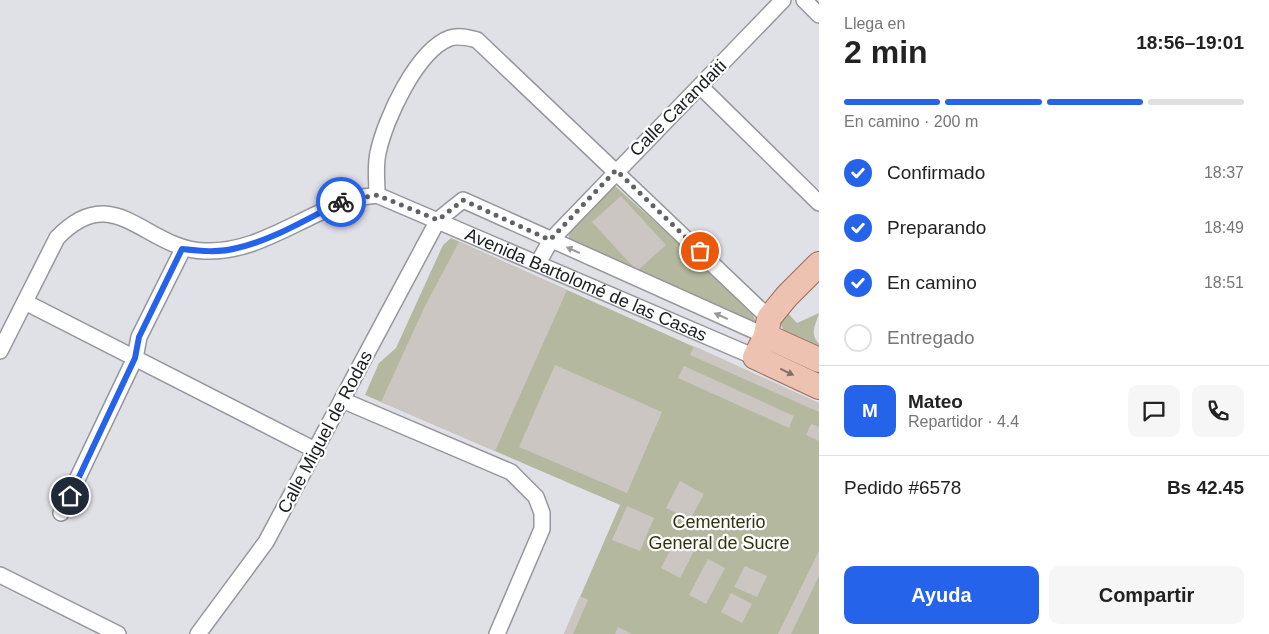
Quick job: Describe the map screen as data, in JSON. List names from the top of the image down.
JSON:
{
  "streets": {
    "main road": ["Avenida Bartolomé de las Casas"],
    "street": ["Calle Carandaiti", "Calle Miguel de Rodas"]
  },
  "crossings": [
    ["Calle Carandaiti", "Avenida Bartolomé de las Casas"],
    ["Avenida Bartolomé de las Casas", "Calle Miguel de Rodas"]
  ],
  "parks": ["Cementerio General de Sucre"],
  "page": {
    "heading": ["2 min", "Llega en", "18:56–19:01"],
    "panel": [
      "Mateo",
      "Repartidor · 4.4",
      "Pedido #6578",
      "Bs 42.45"
    ],
    "bar": "En camino · 200 m",
    "list": [
      ["Confirmado", "18:37"],
      ["Preparando", "18:49"],
      ["En camino", "18:51"],
      "Entregado"
    ],
    "round": "M",
    "buttons": ["Ayuda", "Compartir"]
  }
}
